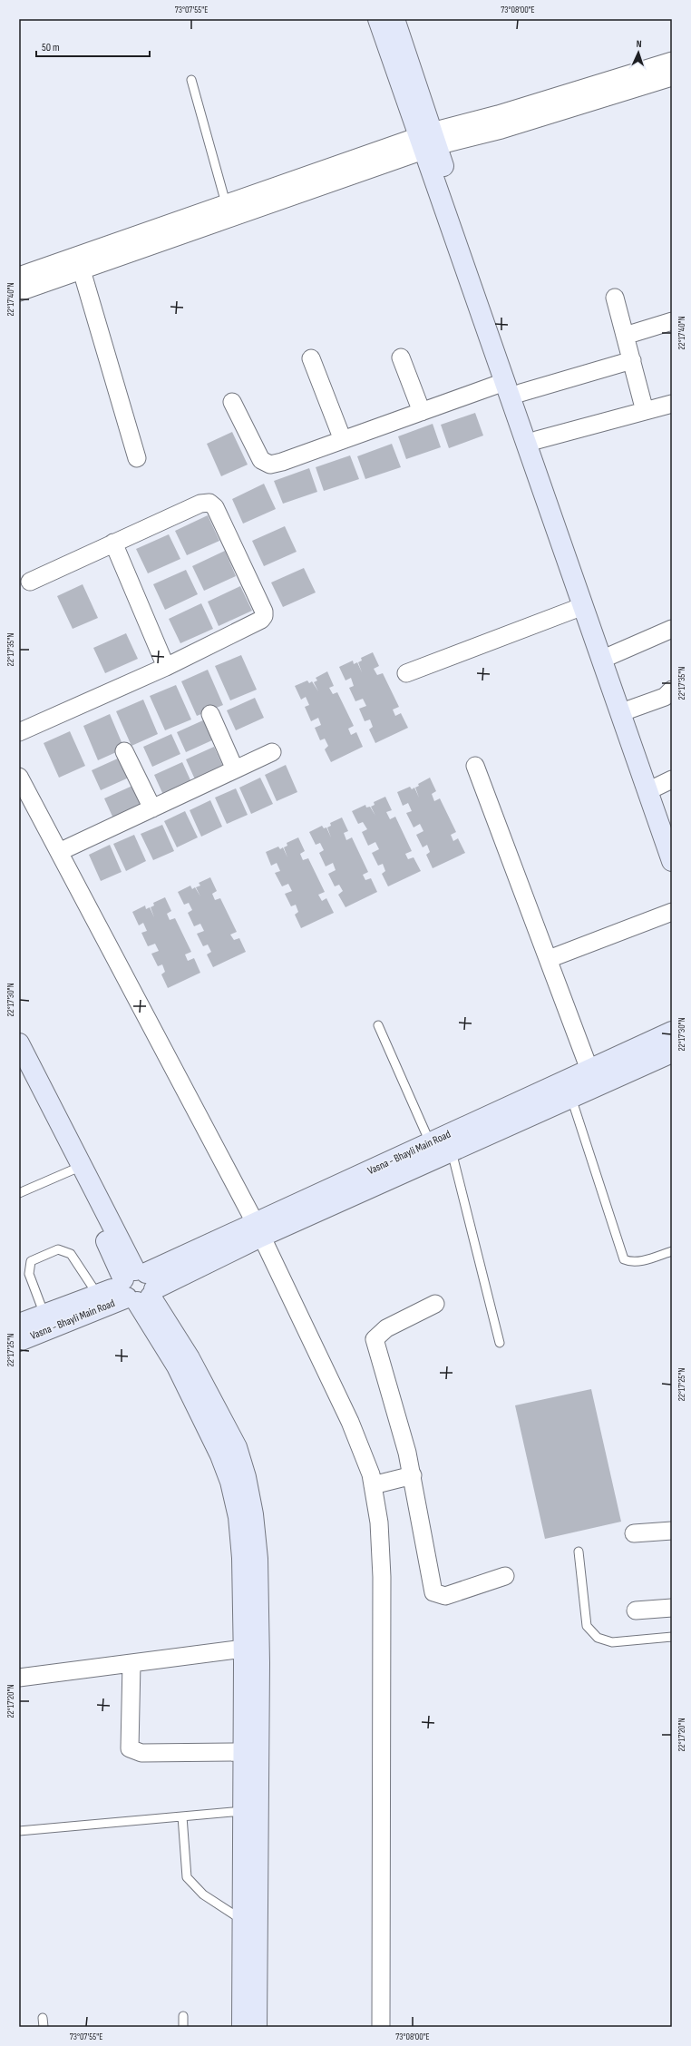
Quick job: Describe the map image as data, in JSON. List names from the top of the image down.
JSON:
{
  "streets": {
    "street": ["Vasna - Bhayli Main Road"]
  },
  "scale_bar": "50 m",
  "north": "top",
  "coordinates": [
    "73°07'55\"E",
    "73°08'00\"E",
    "22°17'40\"N",
    "22°17'35\"N",
    "22°17'30\"N",
    "22°17'25\"N",
    "22°17'20\"N"
  ]
}
